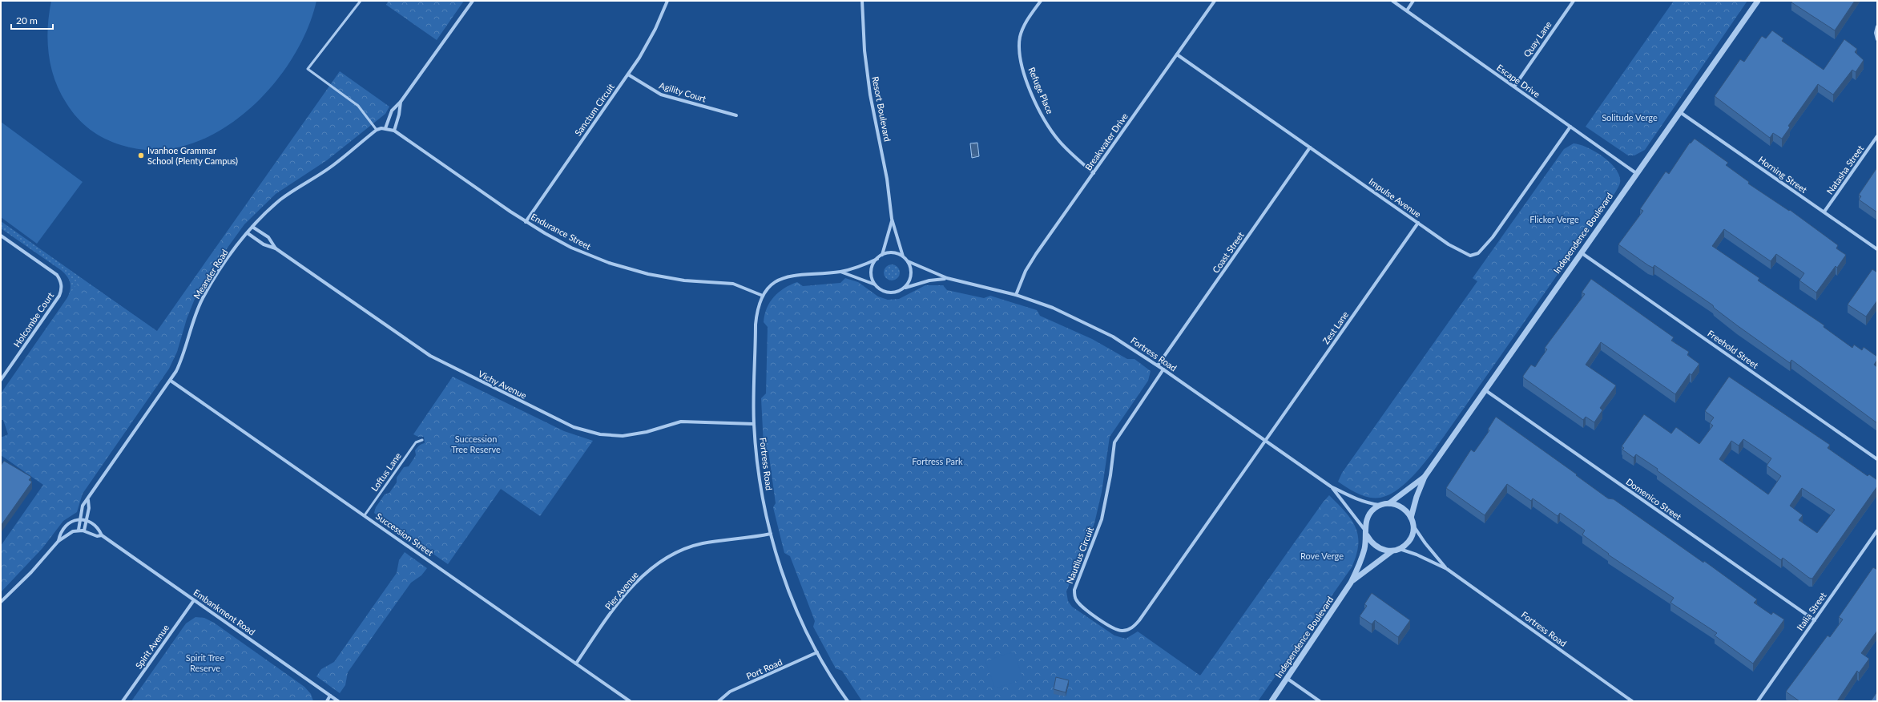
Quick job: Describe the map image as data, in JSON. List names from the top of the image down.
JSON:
{
  "streets": {
    "street": [
      "Quay Lane",
      "Escape Drive",
      "Refuge Place",
      "Agility Court",
      "Resort Boulevard",
      "Sanctum Circuit",
      "Breakwater Drive",
      "Natasha Street",
      "Horning Street",
      "Impulse Avenue",
      "Endurance Street",
      "Independence Boulevard",
      "Coast Street",
      "Meander Road",
      "Holcombe Court",
      "Zest Lane",
      "Freehold Street",
      "Fortress Road",
      "Vichy Avenue",
      "Domenico Street",
      "Succession Street",
      "Nautilus Circuit",
      "Pier Avenue",
      "Italia Street",
      "Embankment Road",
      "Spirit Avenue",
      "Port Road"
    ],
    "lane": ["Loftus Lane"]
  },
  "crossings": [
    ["Quay Lane", "Escape Drive"],
    ["Escape Drive", "Impulse Avenue"],
    ["Escape Drive", "Independence Boulevard"],
    ["Refuge Place", "Breakwater Drive"],
    ["Agility Court", "Sanctum Circuit"],
    ["Resort Boulevard", "Fortress Road"],
    ["Sanctum Circuit", "Endurance Street"],
    ["Breakwater Drive", "Impulse Avenue"],
    ["Breakwater Drive", "Fortress Road"],
    ["Natasha Street", "Horning Street"],
    ["Horning Street", "Independence Boulevard"],
    ["Impulse Avenue", "Coast Street"],
    ["Impulse Avenue", "Zest Lane"],
    ["Endurance Street", "Meander Road"],
    ["Endurance Street", "Fortress Road"],
    ["Independence Boulevard", "Freehold Street"],
    ["Independence Boulevard", "Fortress Road"],
    ["Independence Boulevard", "Domenico Street"],
    ["Coast Street", "Fortress Road"],
    ["Meander Road", "Vichy Avenue"],
    ["Meander Road", "Succession Street"],
    ["Zest Lane", "Fortress Road"],
    ["Zest Lane", "Nautilus Circuit"],
    ["Fortress Road", "Vichy Avenue"],
    ["Fortress Road", "Nautilus Circuit"],
    ["Fortress Road", "Pier Avenue"],
    ["Fortress Road", "Port Road"],
    ["Loftus Lane", "Succession Street"],
    ["Domenico Street", "Italia Street"],
    ["Succession Street", "Pier Avenue"],
    ["Embankment Road", "Spirit Avenue"]
  ],
  "parks": [
    "Solitude Verge",
    "Flicker Verge",
    "Succession Tree Reserve",
    "Fortress Park",
    "Rove Verge",
    "Spirit Tree Reserve"
  ],
  "places": ["Ivanhoe Grammar School (Plenty Campus)"],
  "scale_bar": "20 m"
}
